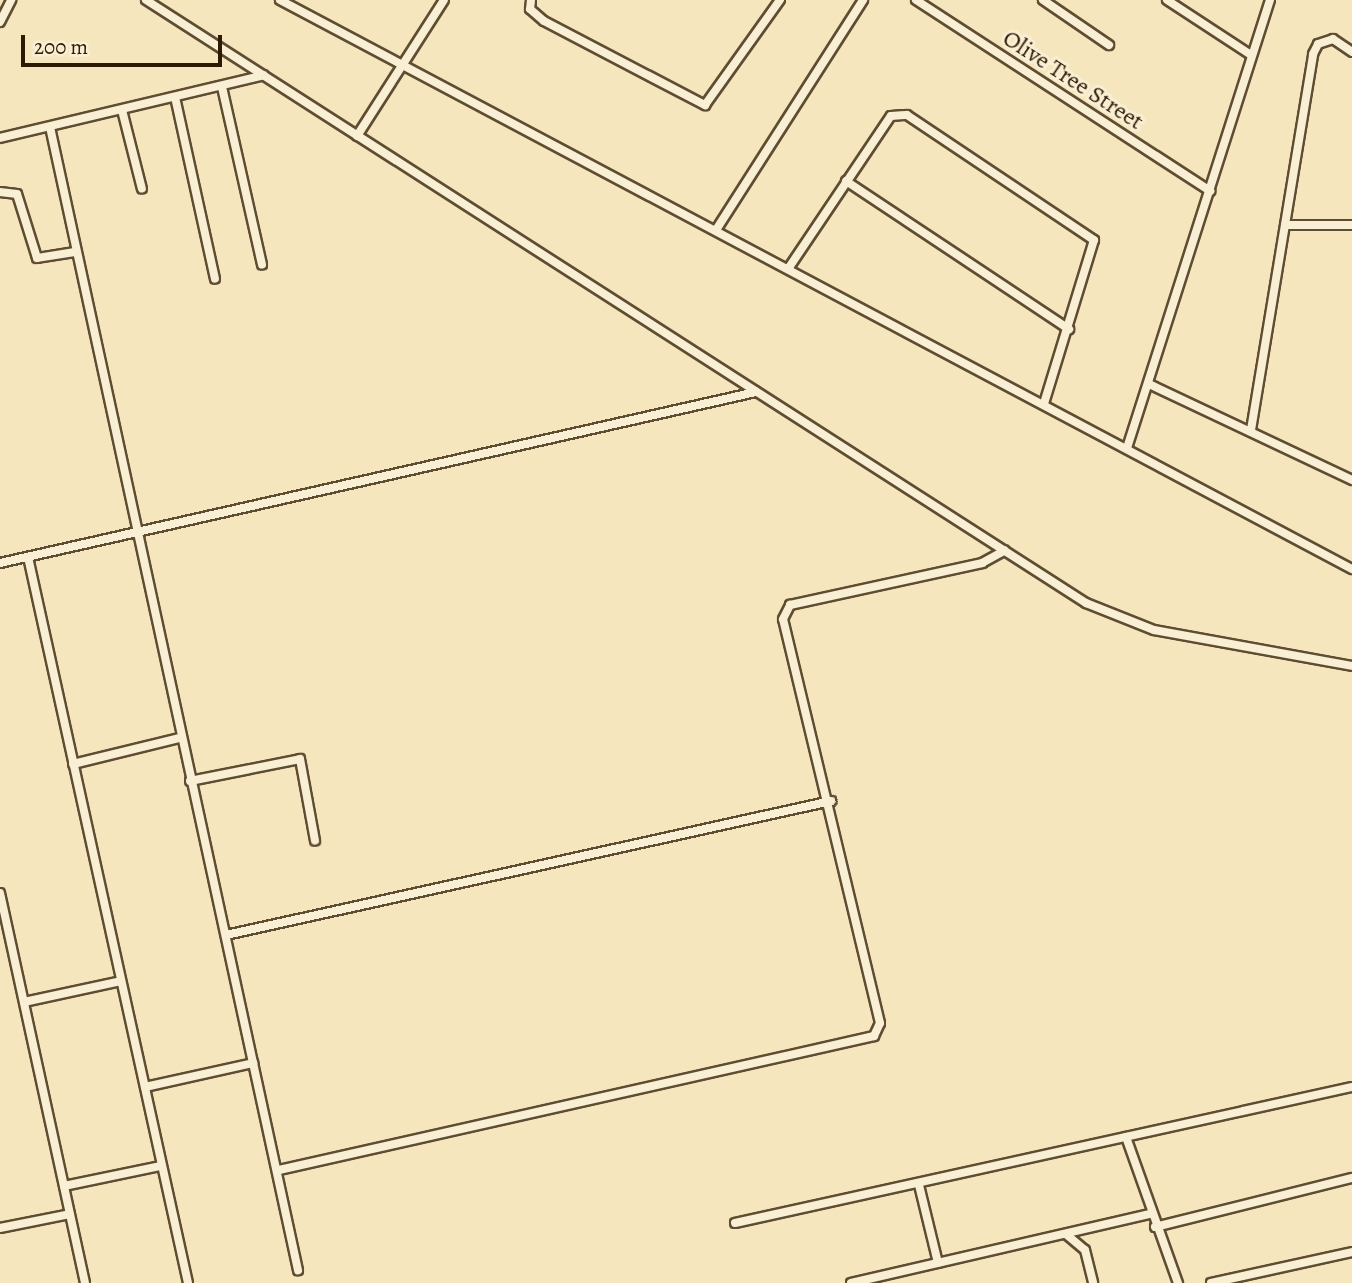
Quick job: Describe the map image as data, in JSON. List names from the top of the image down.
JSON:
{
  "streets": {
    "street": ["Olive Tree Street"]
  },
  "scale_bar": "200 m"
}
